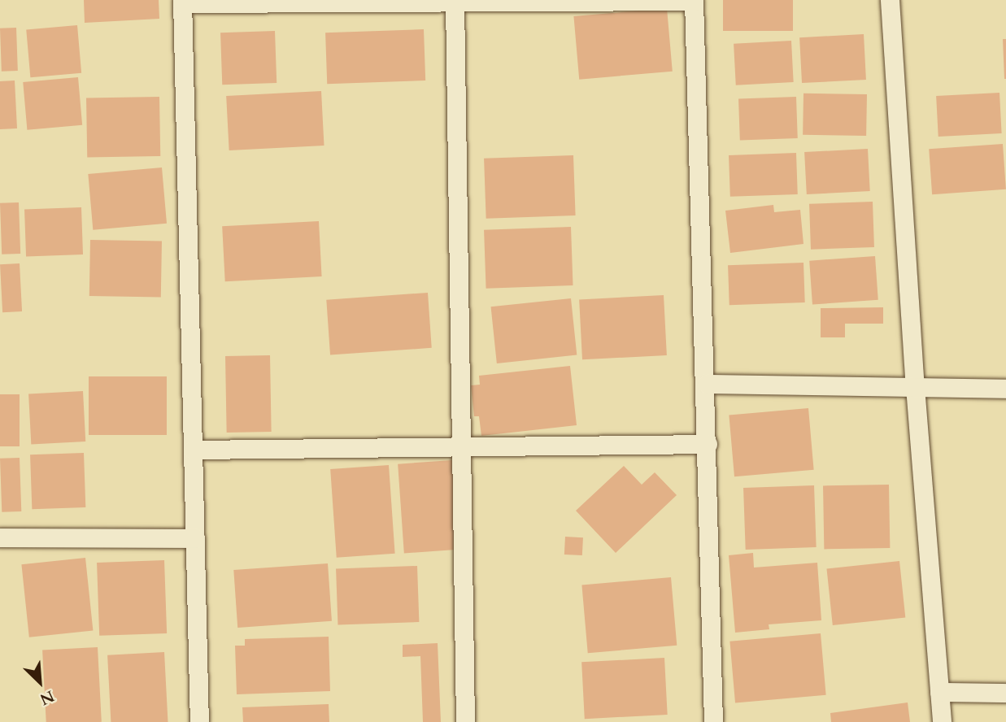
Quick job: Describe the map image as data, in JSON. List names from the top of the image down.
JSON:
{
  "north": "bottom right"
}
